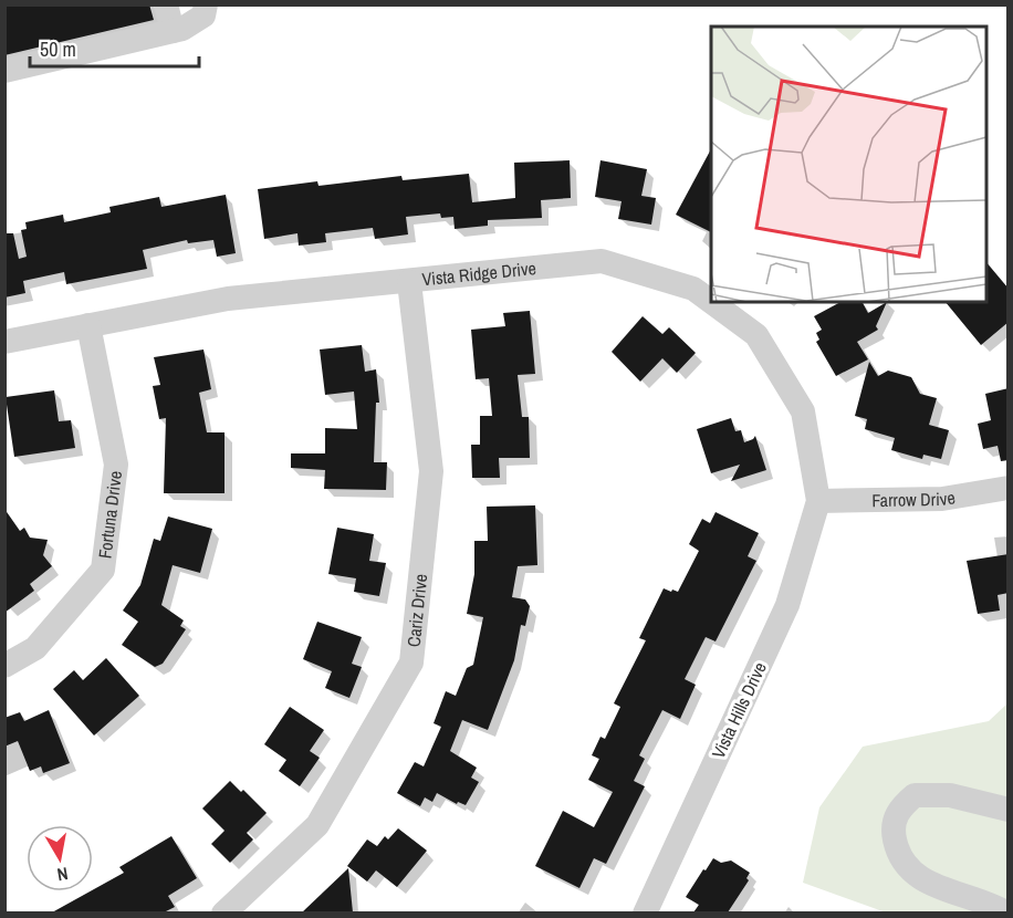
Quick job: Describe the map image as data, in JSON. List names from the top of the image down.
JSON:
{
  "streets": {
    "street": [
      "Vista Ridge Drive",
      "Farrow Drive",
      "Fortuna Drive",
      "Cariz Drive",
      "Vista Hills Drive"
    ]
  },
  "crossings": [
    ["Vista Ridge Drive", "Farrow Drive"],
    ["Vista Ridge Drive", "Fortuna Drive"],
    ["Vista Ridge Drive", "Cariz Drive"],
    ["Vista Ridge Drive", "Vista Hills Drive"],
    ["Farrow Drive", "Vista Hills Drive"]
  ],
  "scale_bar": "50 m",
  "north": "bottom"
}
